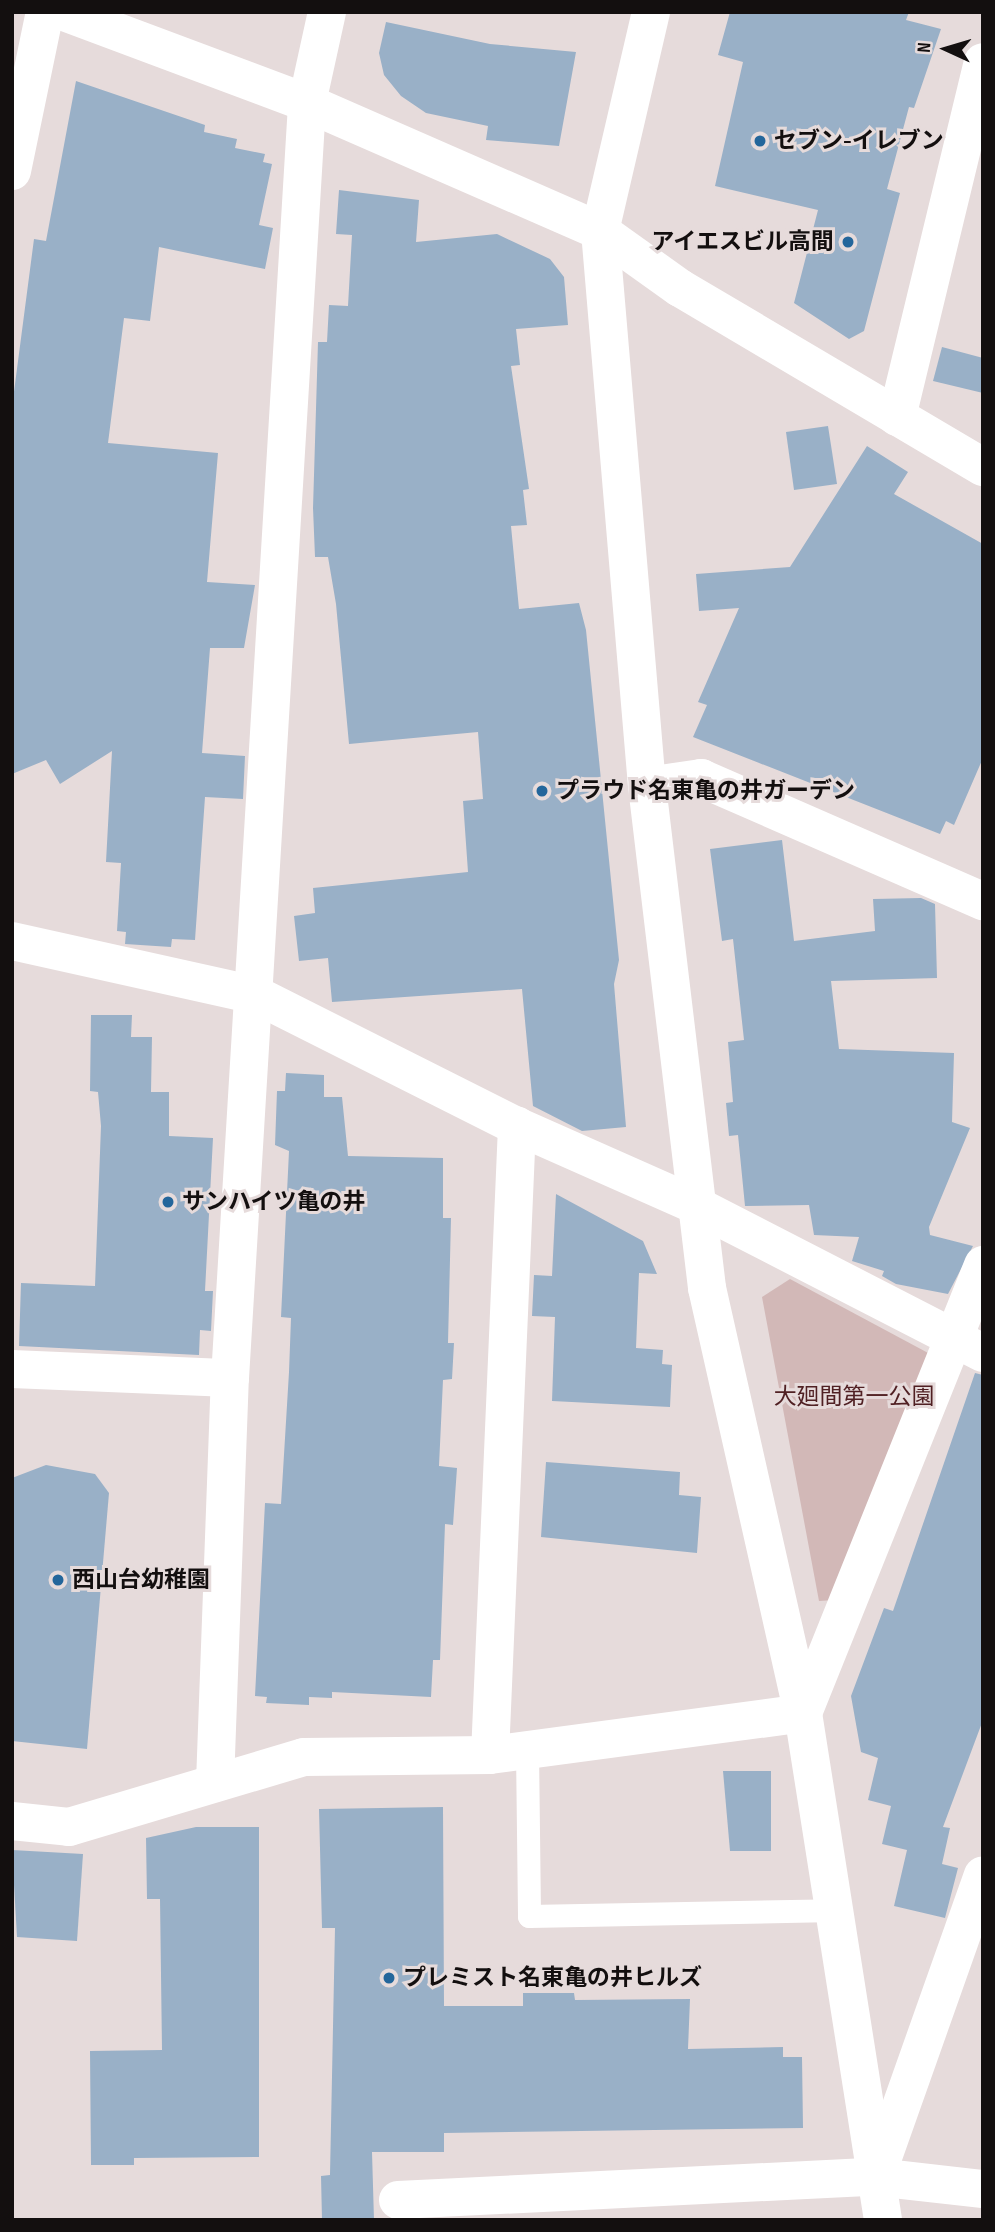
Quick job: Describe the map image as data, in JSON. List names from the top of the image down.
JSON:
{
  "parks": ["大廻間第一公園"],
  "places": [
    "セブン-イレブン",
    "アイエスビル高間",
    "プラウド名東亀の井ガーデン",
    "サンハイツ亀の井",
    "西山台幼稚園",
    "プレミスト名東亀の井ヒルズ"
  ],
  "north": "left"
}
